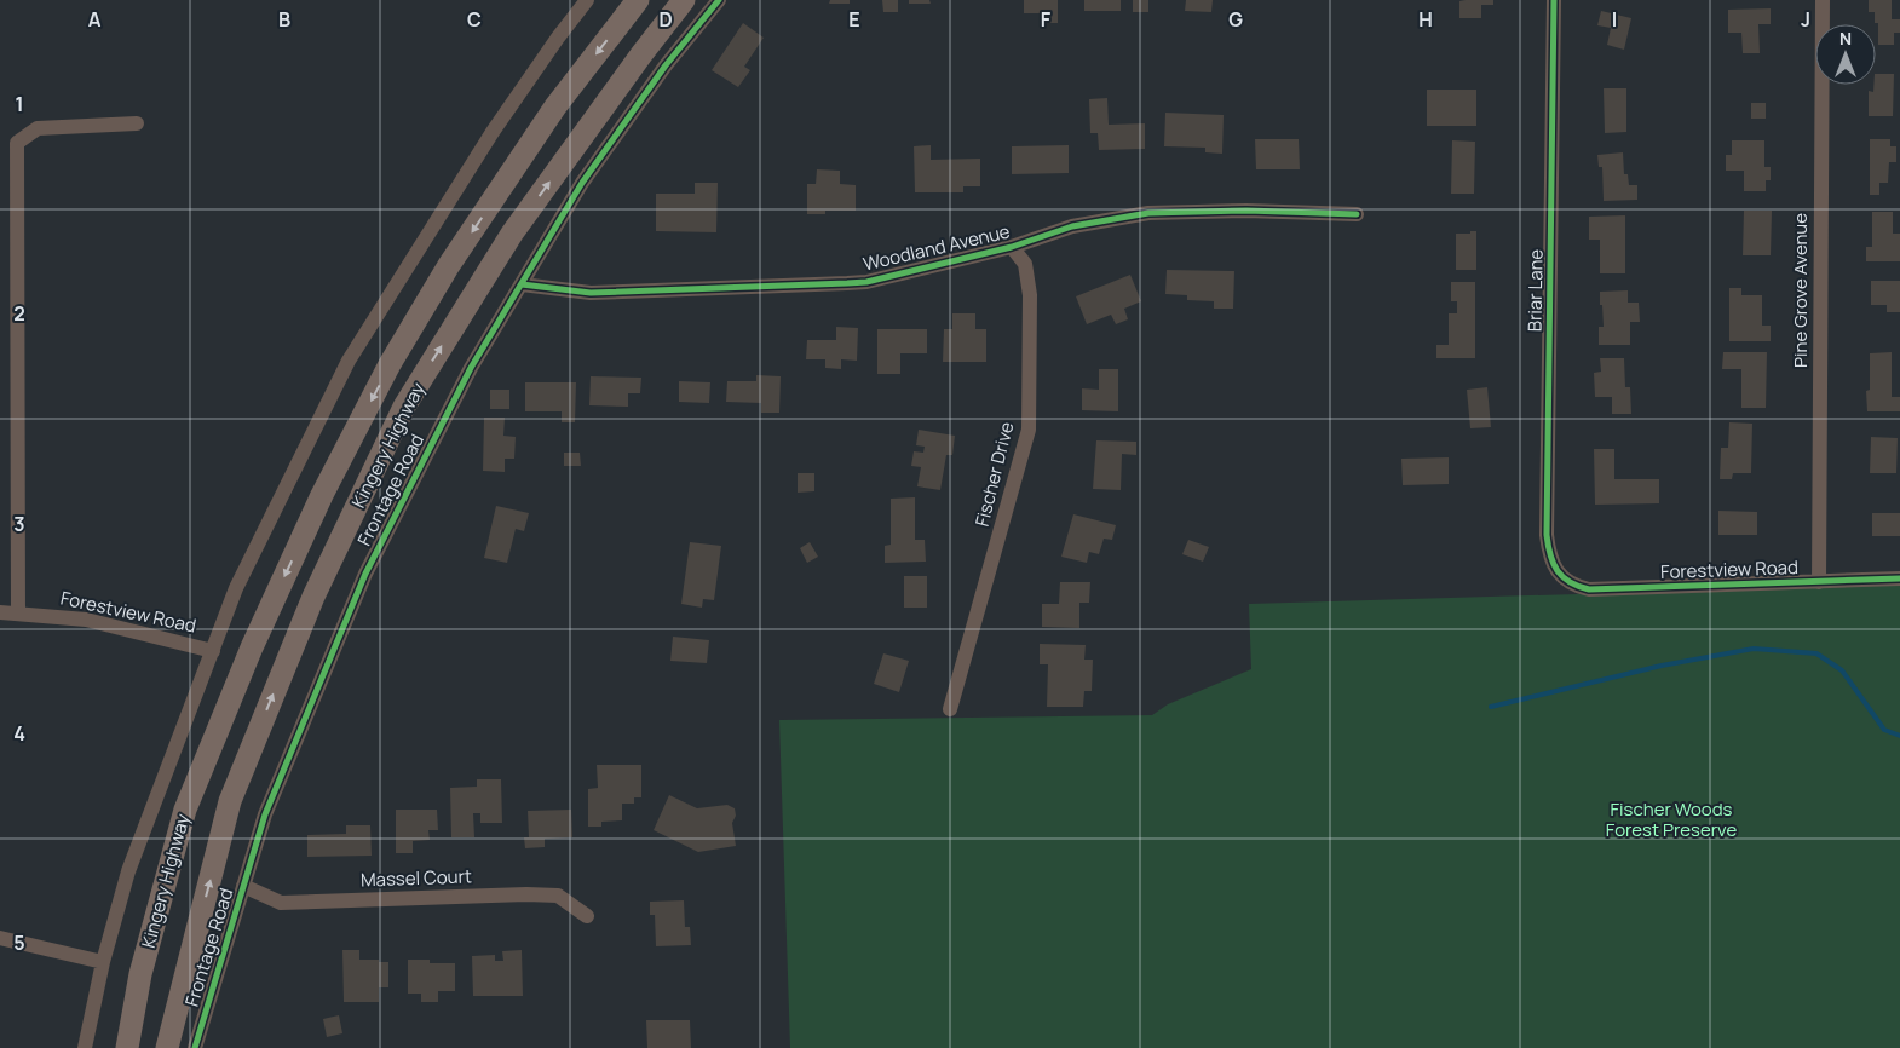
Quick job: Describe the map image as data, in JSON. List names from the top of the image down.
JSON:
{
  "streets": {
    "highway": ["Kingery Highway"],
    "street": [
      "Woodland Avenue",
      "Briar Lane",
      "Pine Grove Avenue",
      "Fischer Drive",
      "Frontage Road",
      "Forestview Road",
      "Massel Court"
    ]
  },
  "crossings": [
    ["Woodland Avenue", "Fischer Drive"],
    ["Woodland Avenue", "Frontage Road"],
    ["Briar Lane", "Forestview Road"],
    ["Pine Grove Avenue", "Forestview Road"],
    ["Frontage Road", "Massel Court"]
  ],
  "parks": ["Fischer Woods Forest Preserve"],
  "north": "top",
  "grid": {
    "columns": [
      "A",
      "B",
      "C",
      "D",
      "E",
      "F",
      "G",
      "H",
      "I",
      "J"
    ],
    "rows": [
      "1",
      "2",
      "3",
      "4",
      "5"
    ]
  }
}
